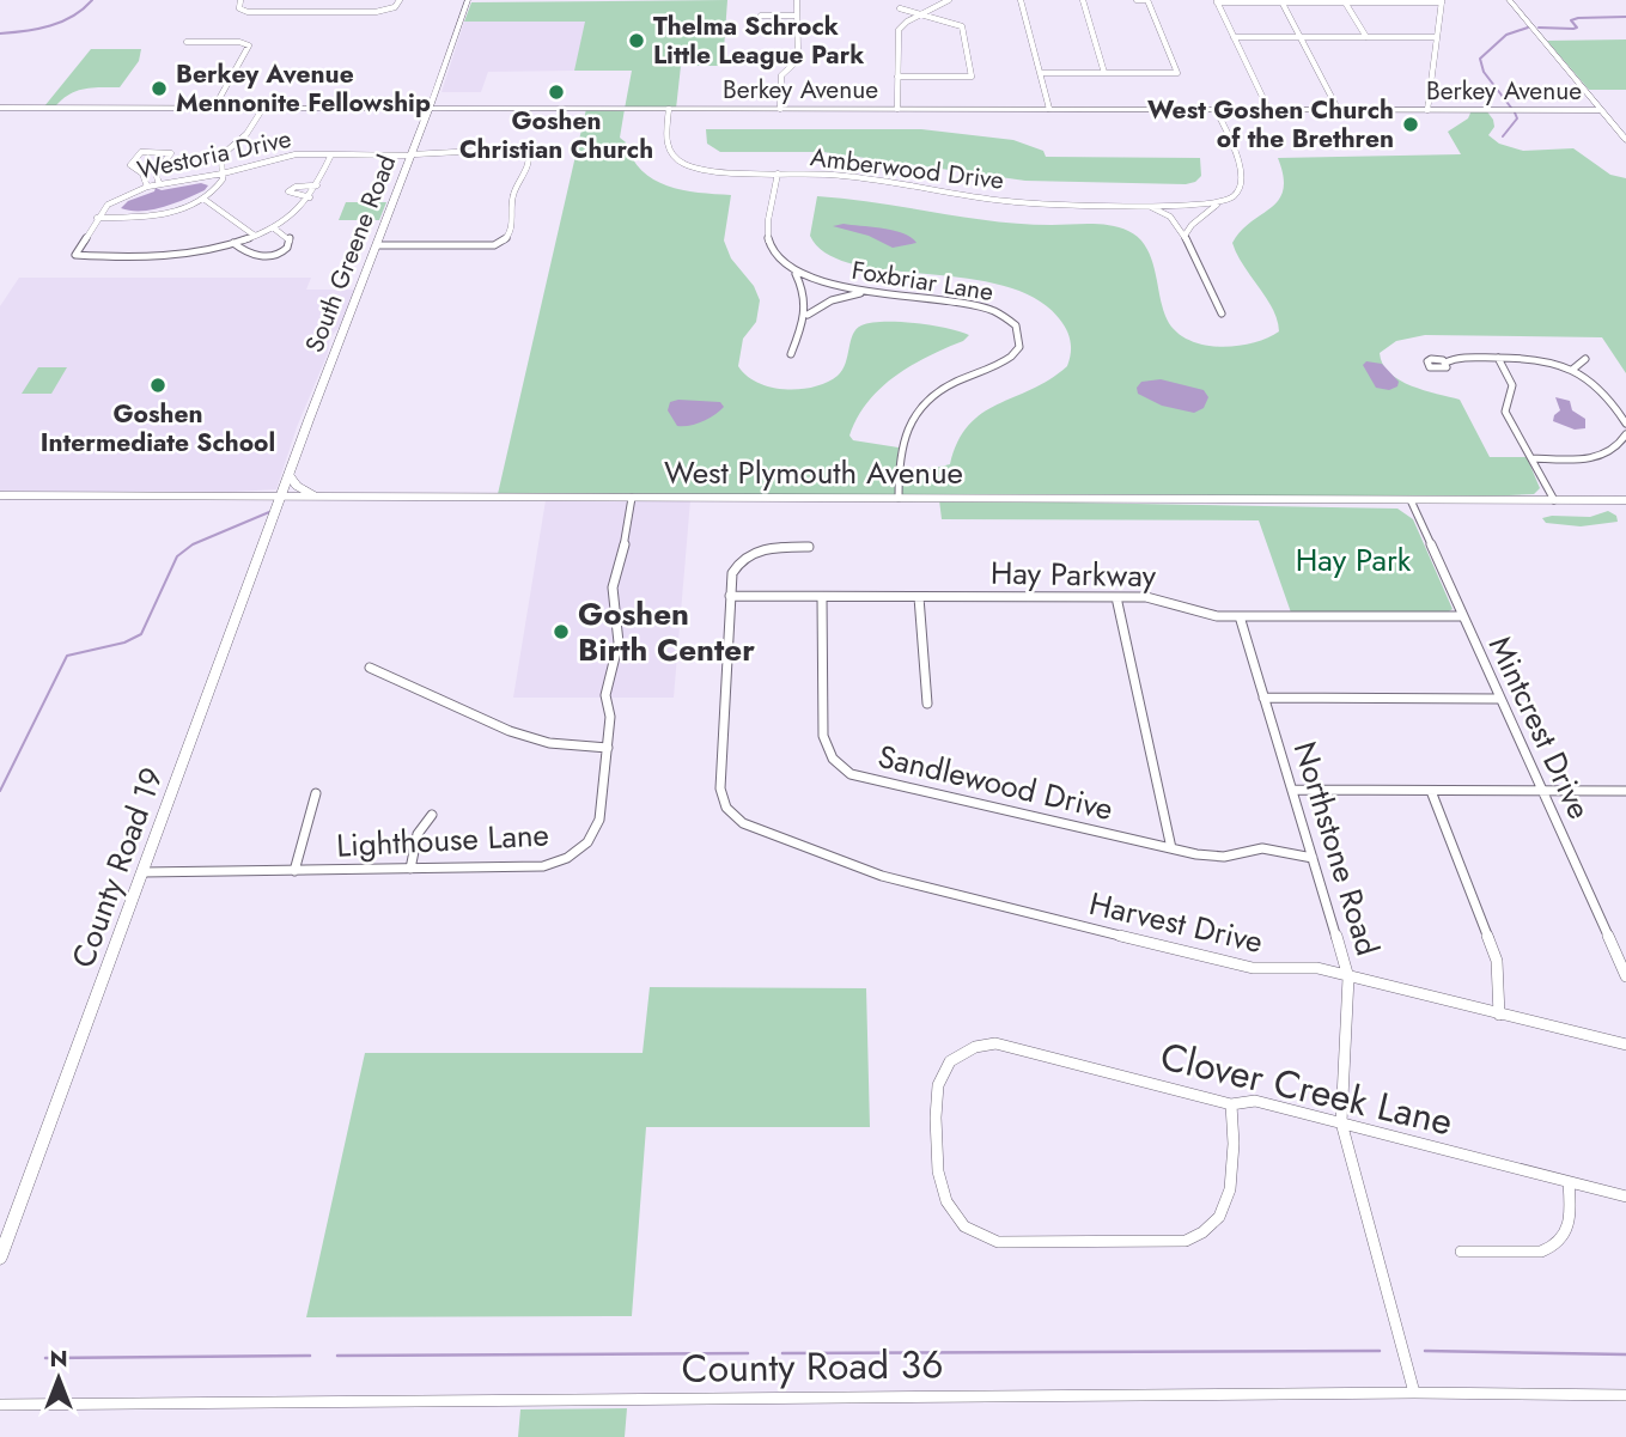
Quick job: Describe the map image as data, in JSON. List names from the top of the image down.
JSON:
{
  "streets": {
    "main road": ["West Plymouth Avenue"],
    "street": [
      "Berkey Avenue",
      "Westoria Drive",
      "Amberwood Drive",
      "South Greene Road",
      "Foxbriar Lane",
      "Hay Parkway",
      "Mintcrest Drive",
      "Sandlewood Drive",
      "Lighthouse Lane",
      "Northstone Road",
      "County Road 19",
      "Harvest Drive",
      "Clover Creek Lane",
      "County Road 36"
    ]
  },
  "crossings": [
    ["Berkey Avenue", "Amberwood Drive"],
    ["Berkey Avenue", "South Greene Road"],
    ["Westoria Drive", "South Greene Road"],
    ["South Greene Road", "West Plymouth Avenue"],
    ["South Greene Road", "County Road 19"],
    ["Foxbriar Lane", "West Plymouth Avenue"],
    ["West Plymouth Avenue", "Mintcrest Drive"],
    ["West Plymouth Avenue", "Lighthouse Lane"],
    ["West Plymouth Avenue", "County Road 19"],
    ["Hay Parkway", "Mintcrest Drive"],
    ["Hay Parkway", "Sandlewood Drive"],
    ["Hay Parkway", "Northstone Road"],
    ["Hay Parkway", "Harvest Drive"],
    ["Sandlewood Drive", "Northstone Road"],
    ["Lighthouse Lane", "County Road 19"],
    ["Northstone Road", "Harvest Drive"],
    ["Northstone Road", "Clover Creek Lane"],
    ["Northstone Road", "County Road 36"]
  ],
  "parks": ["Hay Park"],
  "places": [
    "Thelma Schrock Little League Park",
    "Berkey Avenue Mennonite Fellowship",
    "Goshen Christian Church",
    "West Goshen Church of the Brethren",
    "Goshen Intermediate School",
    "Goshen Birth Center"
  ],
  "north": "top"
}
